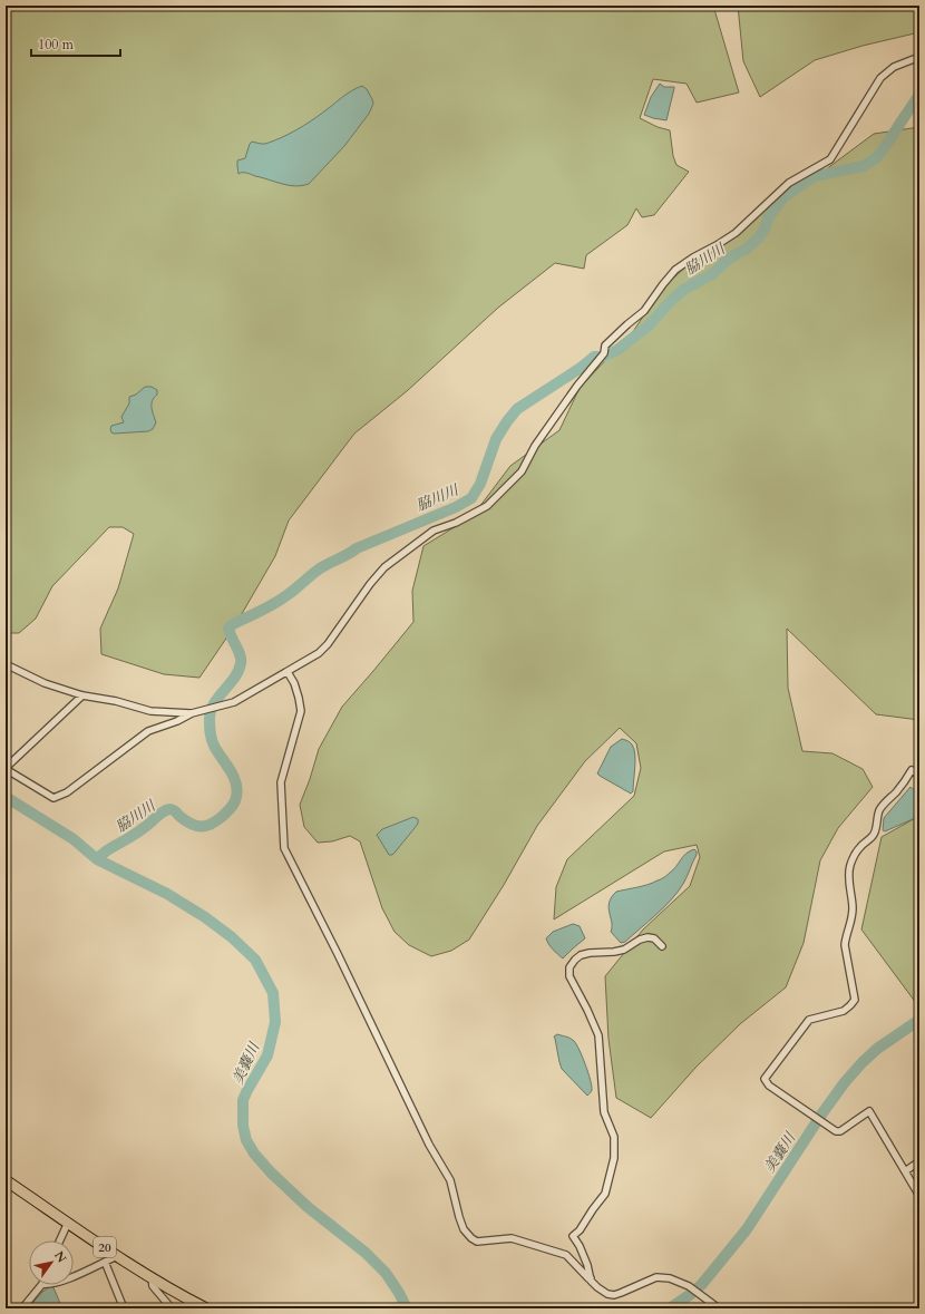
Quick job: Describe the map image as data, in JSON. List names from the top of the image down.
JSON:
{
  "streets": {
    "main road": ["20"]
  },
  "water": ["脇川川", "美嚢川"],
  "scale_bar": "100 m",
  "north": "top right"
}
